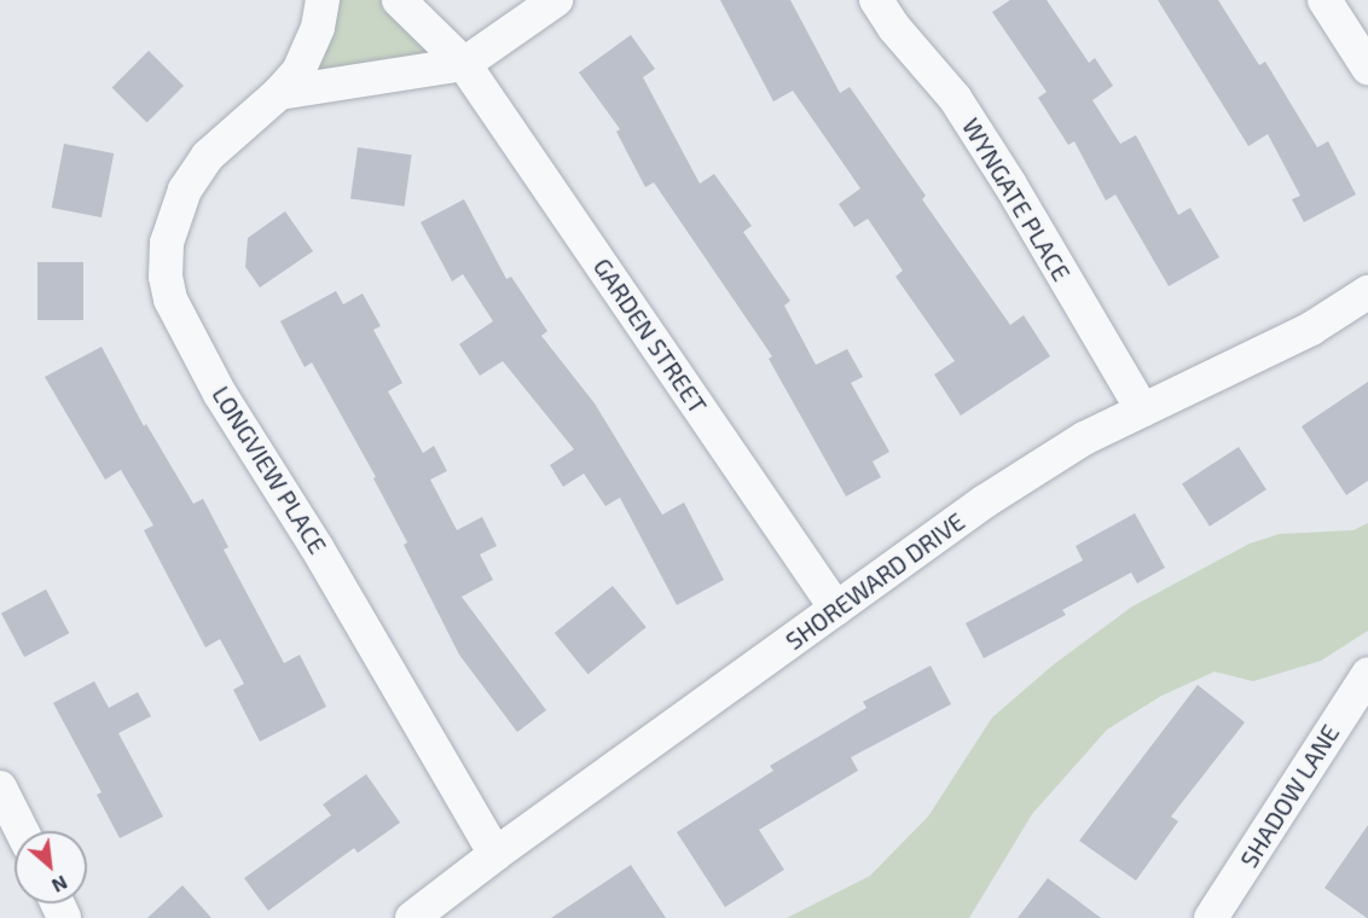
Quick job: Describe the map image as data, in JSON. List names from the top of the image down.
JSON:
{
  "streets": {
    "street": [
      "WYNGATE PLACE",
      "GARDEN STREET",
      "LONGVIEW PLACE",
      "SHOREWARD DRIVE",
      "SHADOW LANE"
    ]
  },
  "crossings": [
    ["WYNGATE PLACE", "SHOREWARD DRIVE"],
    ["GARDEN STREET", "SHOREWARD DRIVE"],
    ["LONGVIEW PLACE", "SHOREWARD DRIVE"]
  ],
  "north": "bottom right"
}
